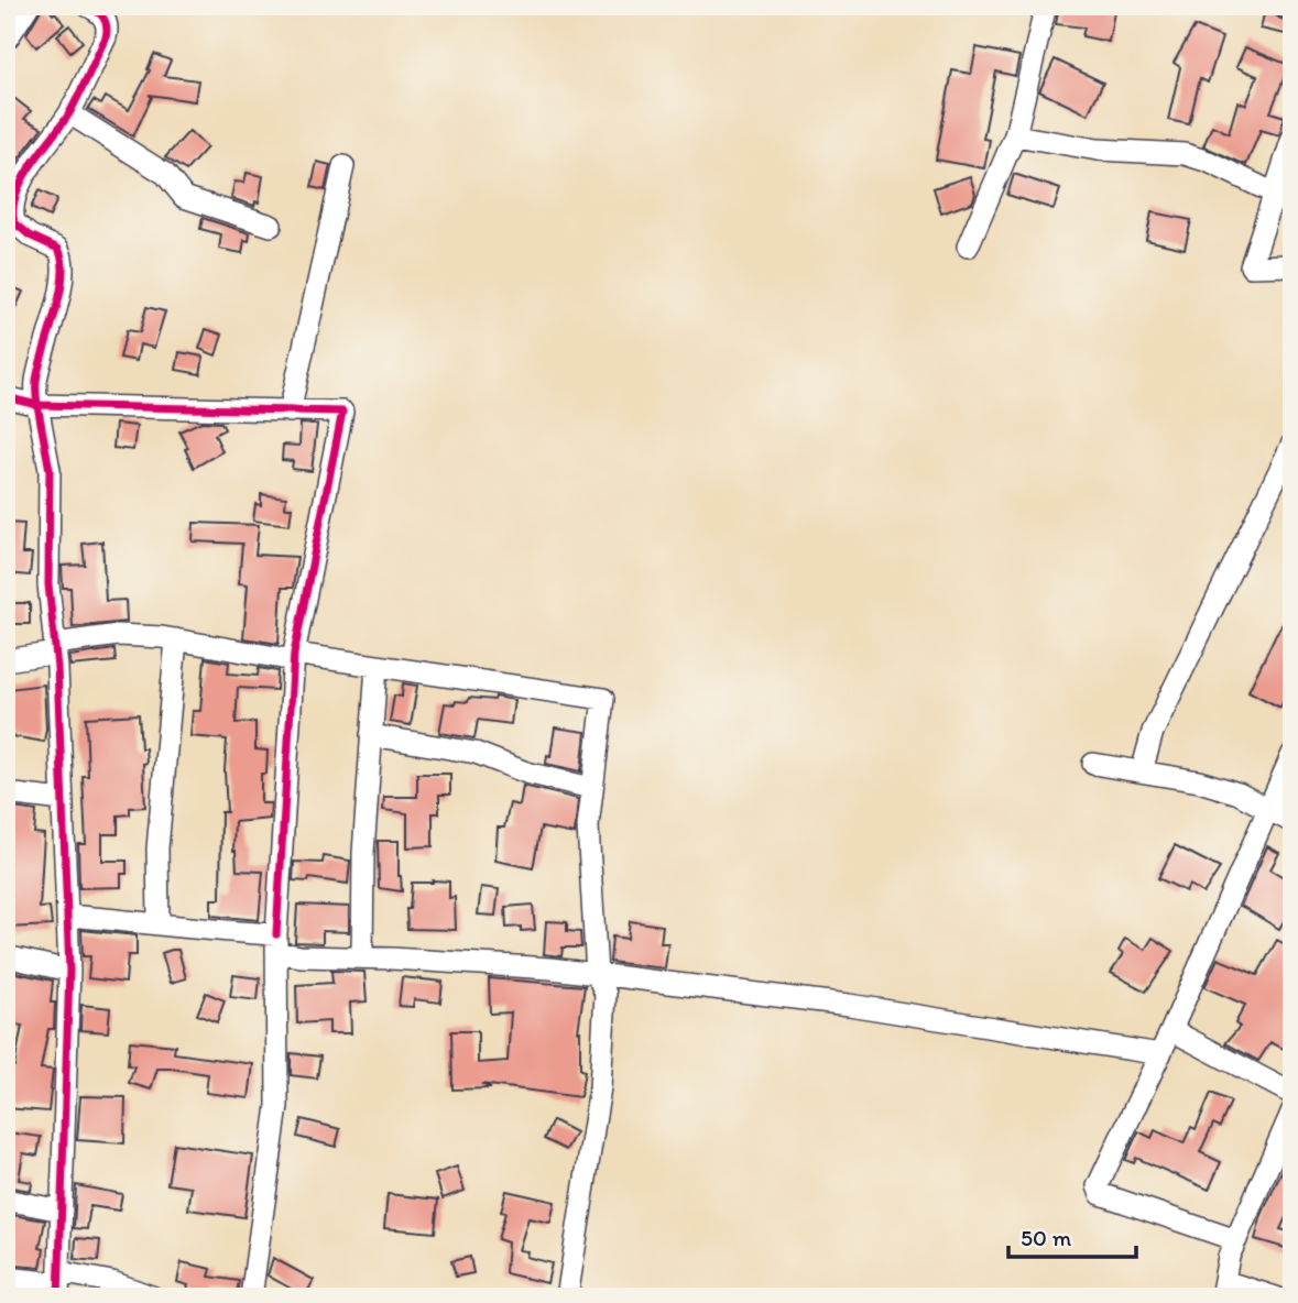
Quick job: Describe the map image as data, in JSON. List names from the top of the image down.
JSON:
{
  "scale_bar": "50 m"
}
